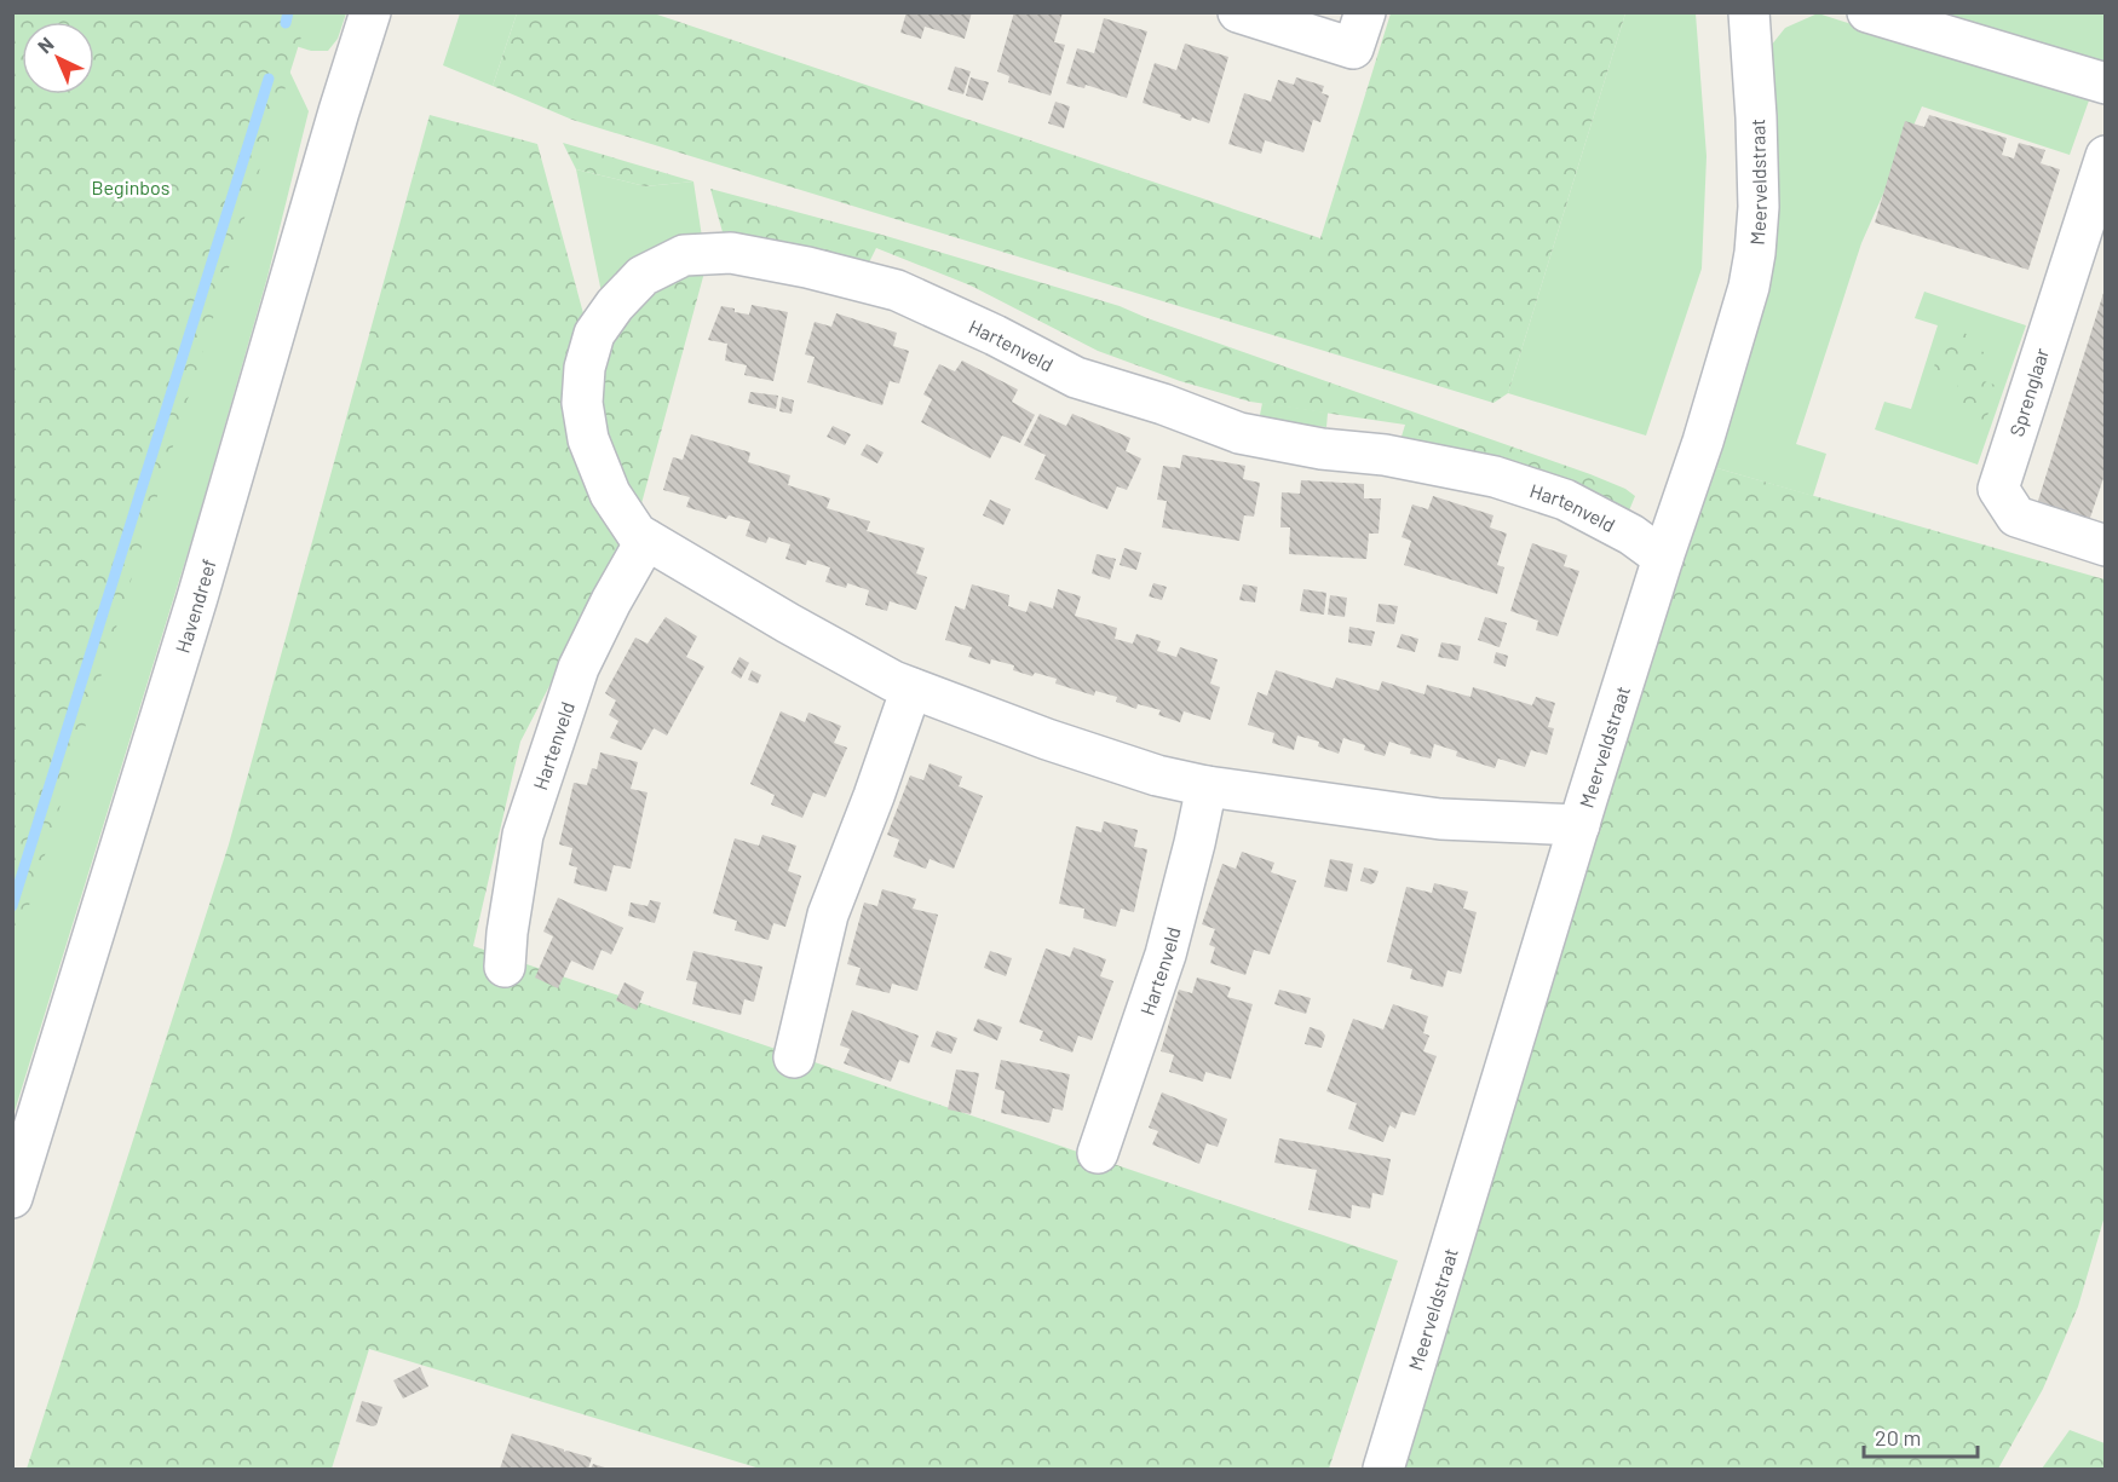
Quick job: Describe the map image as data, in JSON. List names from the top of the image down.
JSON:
{
  "streets": {
    "street": [
      "Meerveldstraat",
      "Hartenveld",
      "Sprenglaar",
      "Havendreef"
    ]
  },
  "crossings": [
    ["Meerveldstraat", "Hartenveld"]
  ],
  "parks": ["Beginbos"],
  "scale_bar": "20 m",
  "north": "top left"
}
